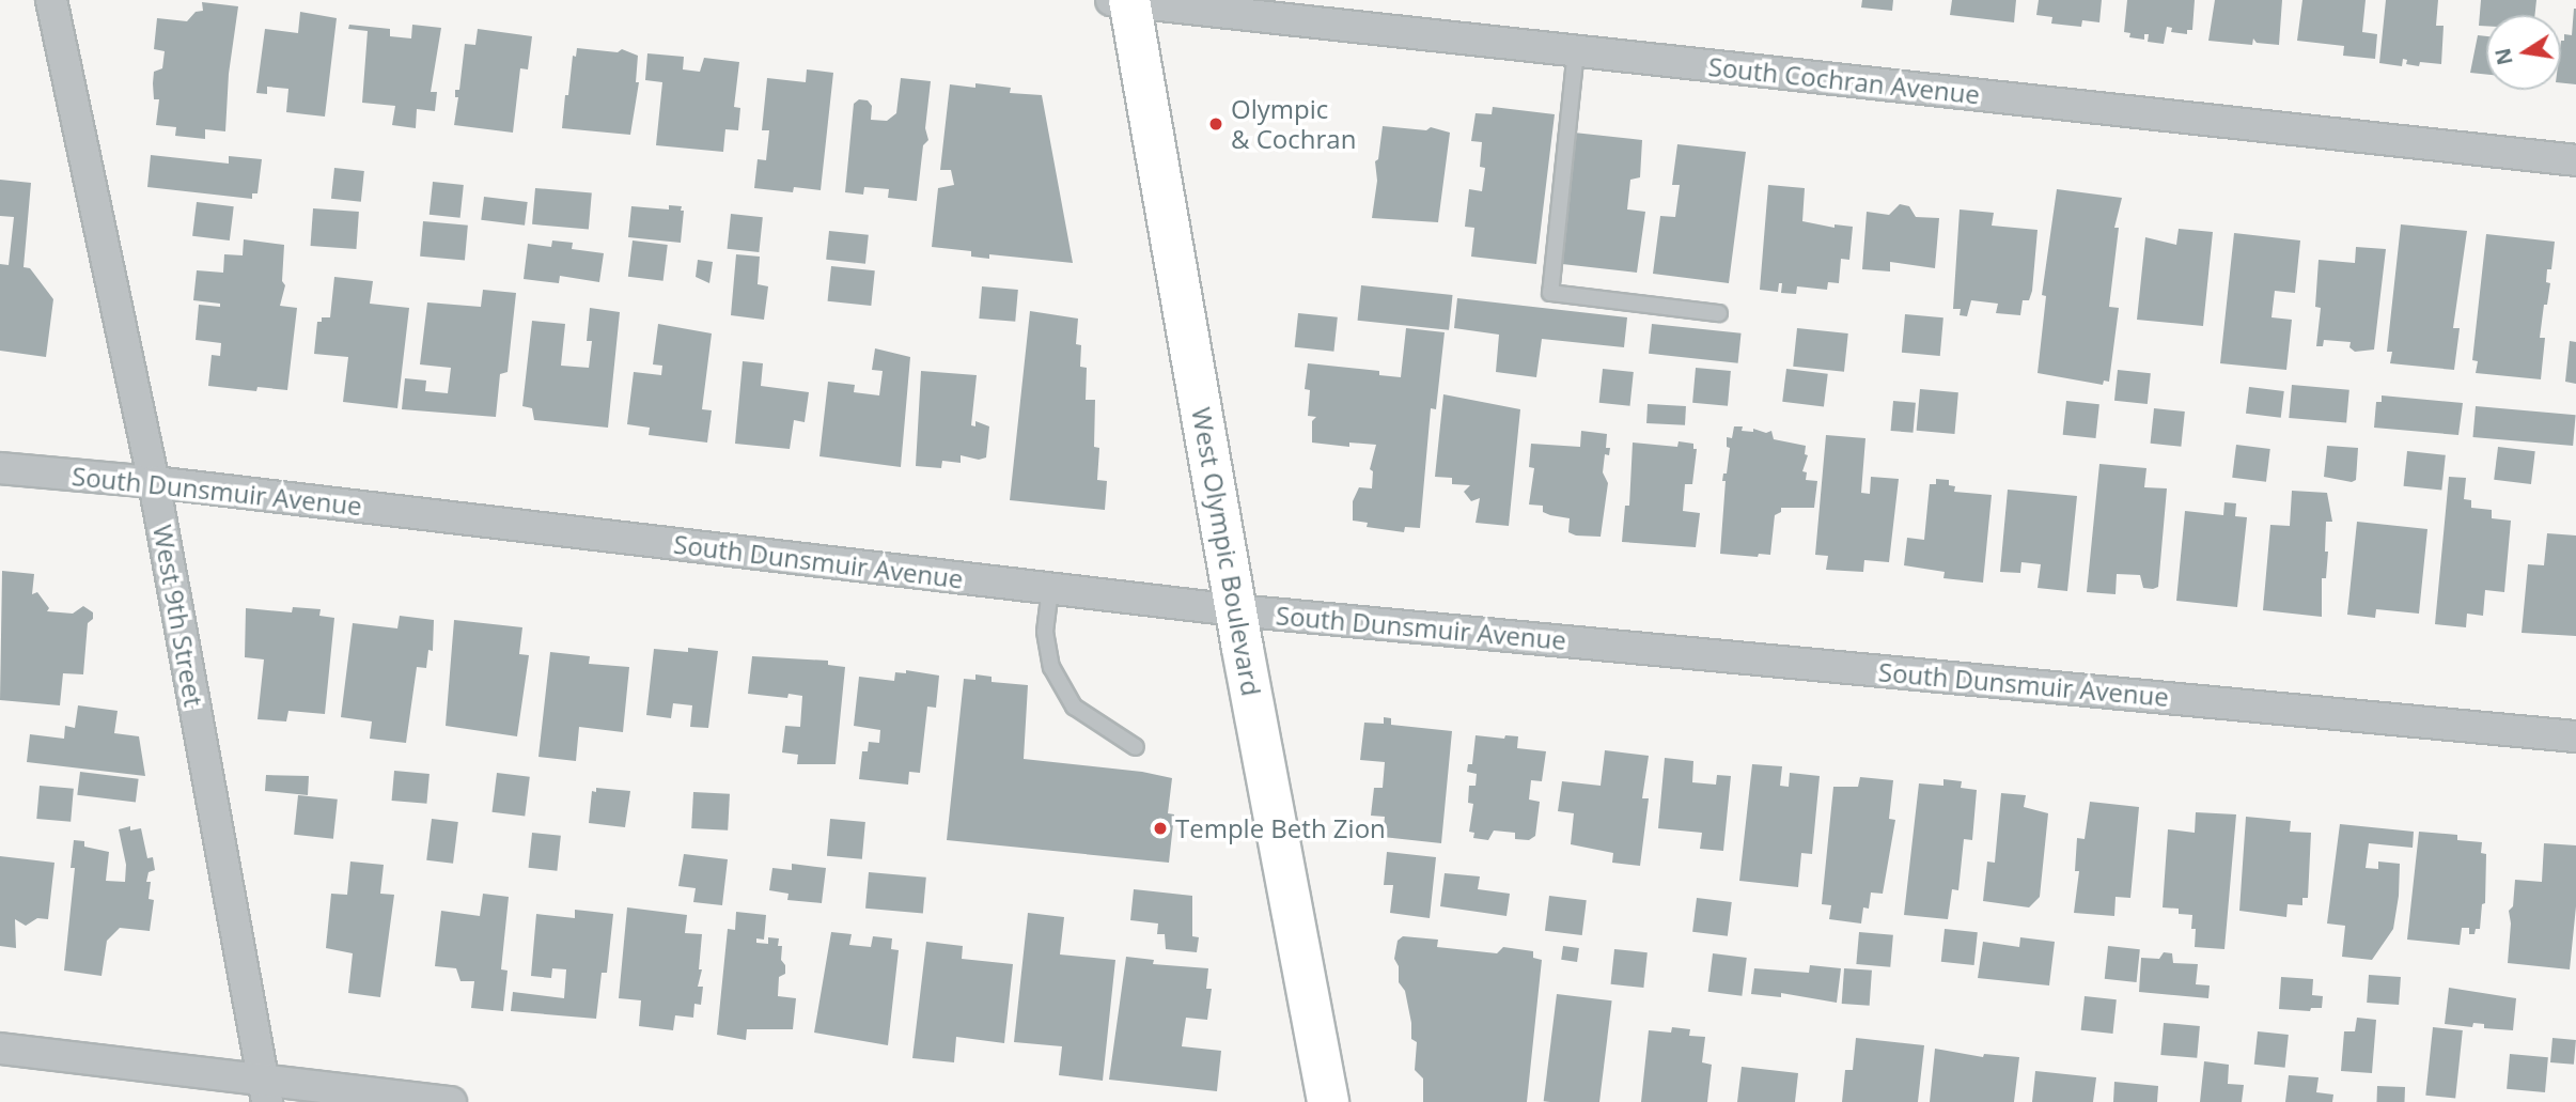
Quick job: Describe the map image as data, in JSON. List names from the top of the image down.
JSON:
{
  "streets": {
    "main road": ["West Olympic Boulevard"],
    "street": ["South Cochran Avenue", "South Dunsmuir Avenue", "West 9th Street"]
  },
  "crossings": [
    ["South Cochran Avenue", "West Olympic Boulevard"],
    ["South Dunsmuir Avenue", "West Olympic Boulevard"],
    ["South Dunsmuir Avenue", "West 9th Street"]
  ],
  "places": ["Olympic & Cochran", "Temple Beth Zion"],
  "north": "left"
}
